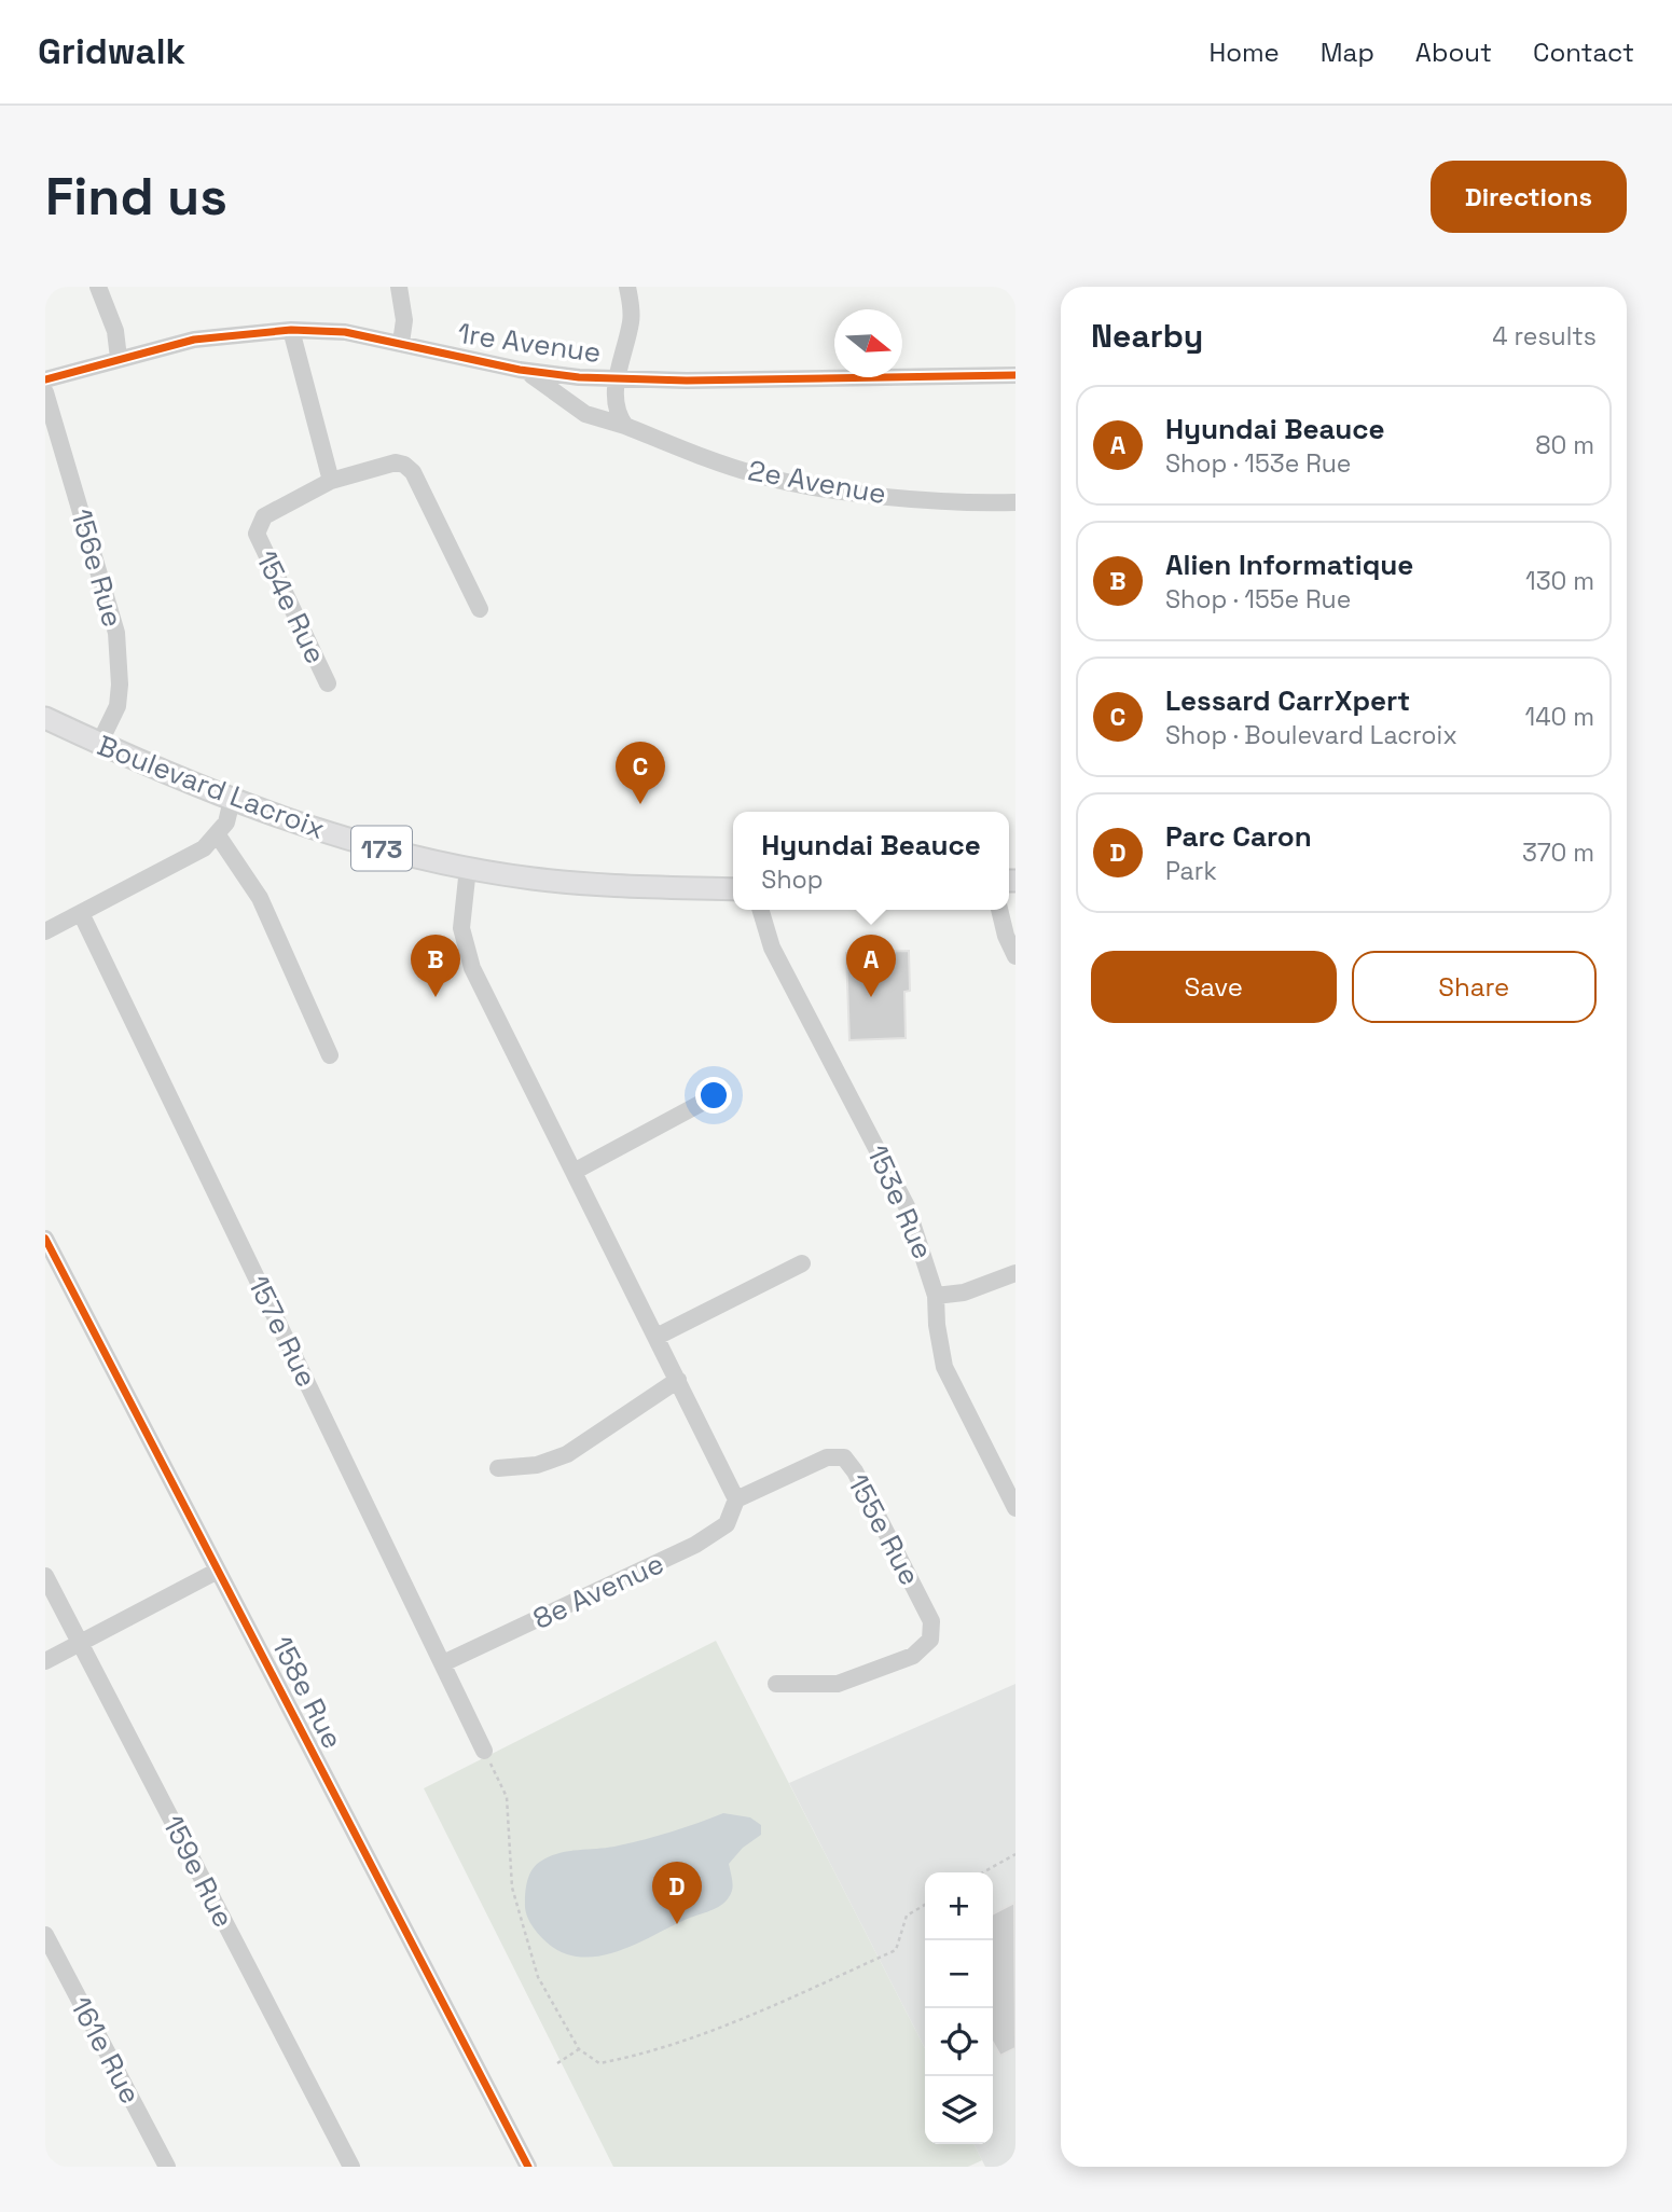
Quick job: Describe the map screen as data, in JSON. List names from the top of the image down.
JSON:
{
  "streets": {
    "main road": ["Boulevard Lacroix", "173"],
    "street": [
      "1re Avenue",
      "2e Avenue",
      "156e Rue",
      "154e Rue",
      "153e Rue",
      "157e Rue",
      "155e Rue",
      "8e Avenue",
      "158e Rue",
      "159e Rue",
      "161e Rue"
    ]
  },
  "crossings": [
    ["1re Avenue", "2e Avenue"],
    ["156e Rue", "Boulevard Lacroix"],
    ["157e Rue", "8e Avenue"],
    ["155e Rue", "8e Avenue"]
  ],
  "north": "right",
  "page": {
    "header": "Gridwalk",
    "nav": [
      "Home",
      "Map",
      "About",
      "Contact"
    ],
    "buttons": [
      "Directions",
      ["Save", "Share"]
    ],
    "title": "Find us",
    "heading": ["Nearby", "4 results"],
    "list": [
      {
        "mark": "A",
        "name": "Hyundai Beauce",
        "note": "Shop · 153e Rue",
        "value": "80 m"
      },
      {
        "mark": "B",
        "name": "Alien Informatique",
        "note": "Shop · 155e Rue",
        "value": "130 m"
      },
      {
        "mark": "C",
        "name": "Lessard CarrXpert",
        "note": "Shop · Boulevard Lacroix",
        "value": "140 m"
      },
      {
        "mark": "D",
        "name": "Parc Caron",
        "note": "Park",
        "value": "370 m"
      }
    ],
    "pins": [
      "C",
      "A",
      "B",
      "D"
    ],
    "popup": ["Hyundai Beauce", "Shop"],
    "map_buttons": ["+", "−"]
  }
}
